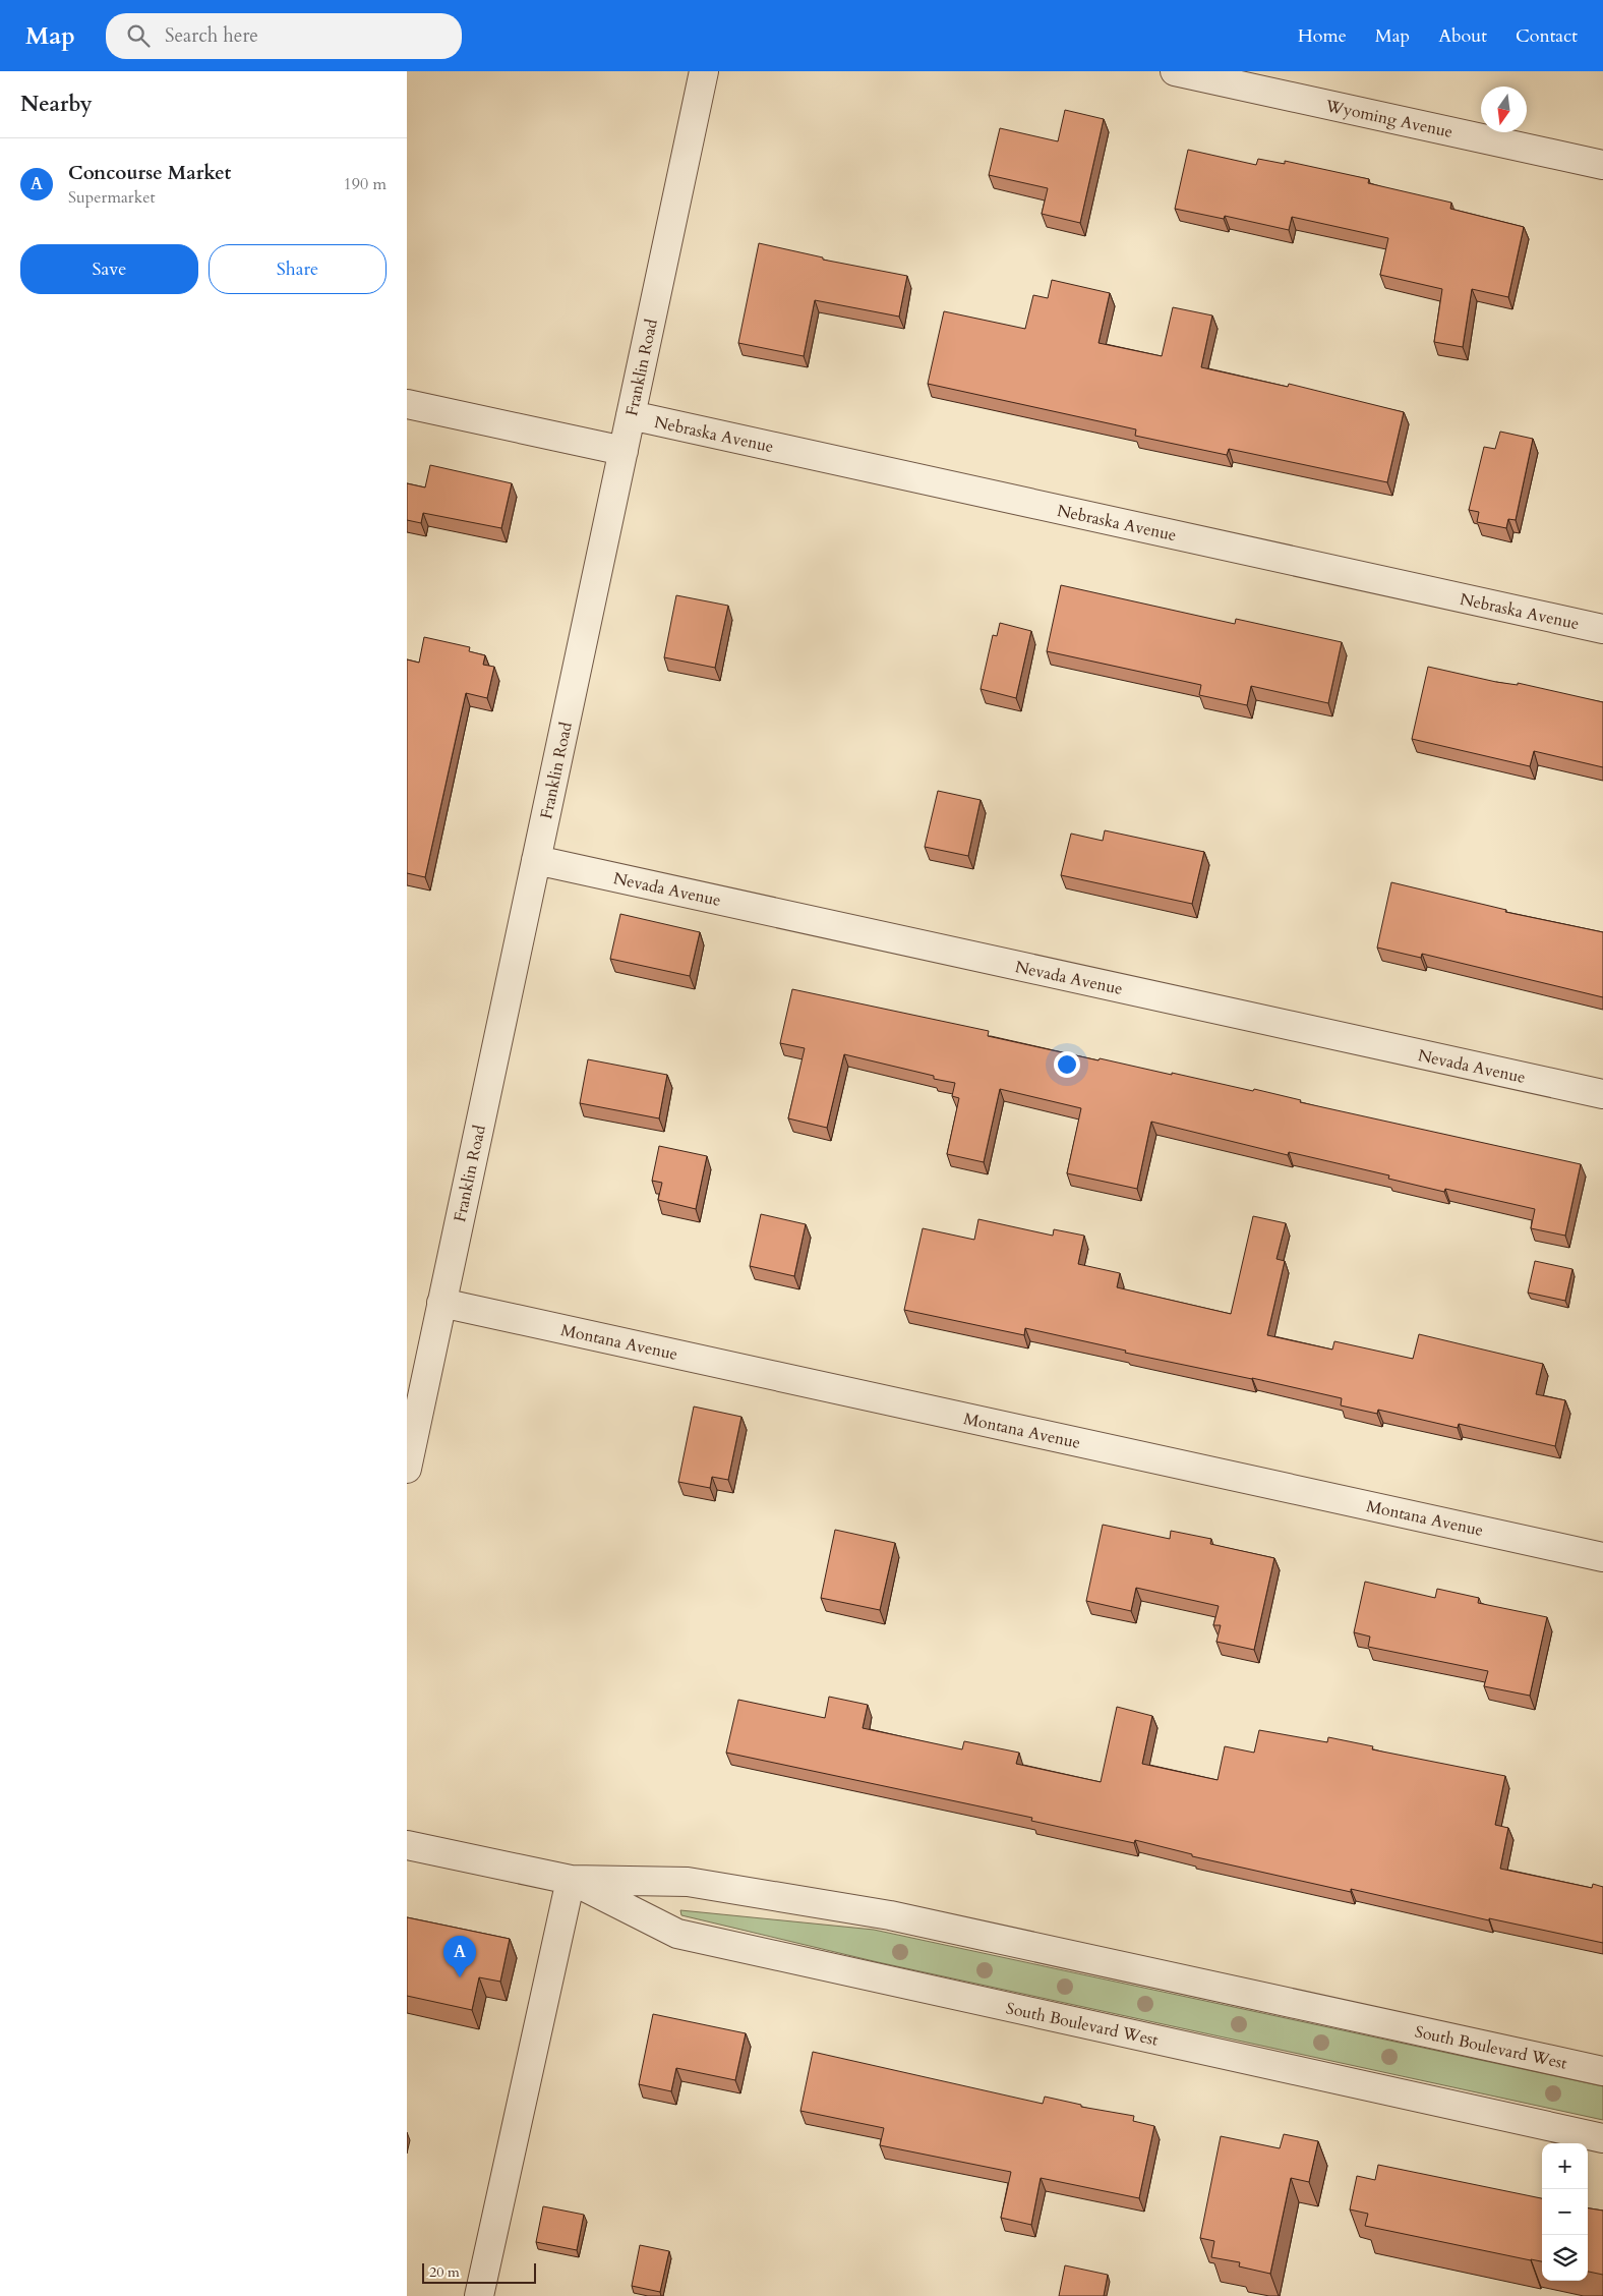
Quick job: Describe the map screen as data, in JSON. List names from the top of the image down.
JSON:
{
  "streets": {
    "street": [
      "Wyoming Avenue",
      "Franklin Road",
      "Nebraska Avenue",
      "Nevada Avenue",
      "Montana Avenue",
      "South Boulevard West"
    ]
  },
  "crossings": [
    ["Franklin Road", "Nebraska Avenue"],
    ["Franklin Road", "Nevada Avenue"],
    ["Franklin Road", "Montana Avenue"]
  ],
  "scale_bar": "20 m",
  "north": "bottom",
  "page": {
    "header": "Map",
    "search": "Search here",
    "nav": [
      "Home",
      "Map",
      "About",
      "Contact"
    ],
    "heading": "Nearby",
    "list": [
      {
        "mark": "A",
        "name": "Concourse Market",
        "note": "Supermarket",
        "value": "190 m"
      }
    ],
    "buttons": ["Save", "Share"],
    "pins": "A",
    "map_buttons": ["+", "−"],
    "scale": "20 m"
  }
}
